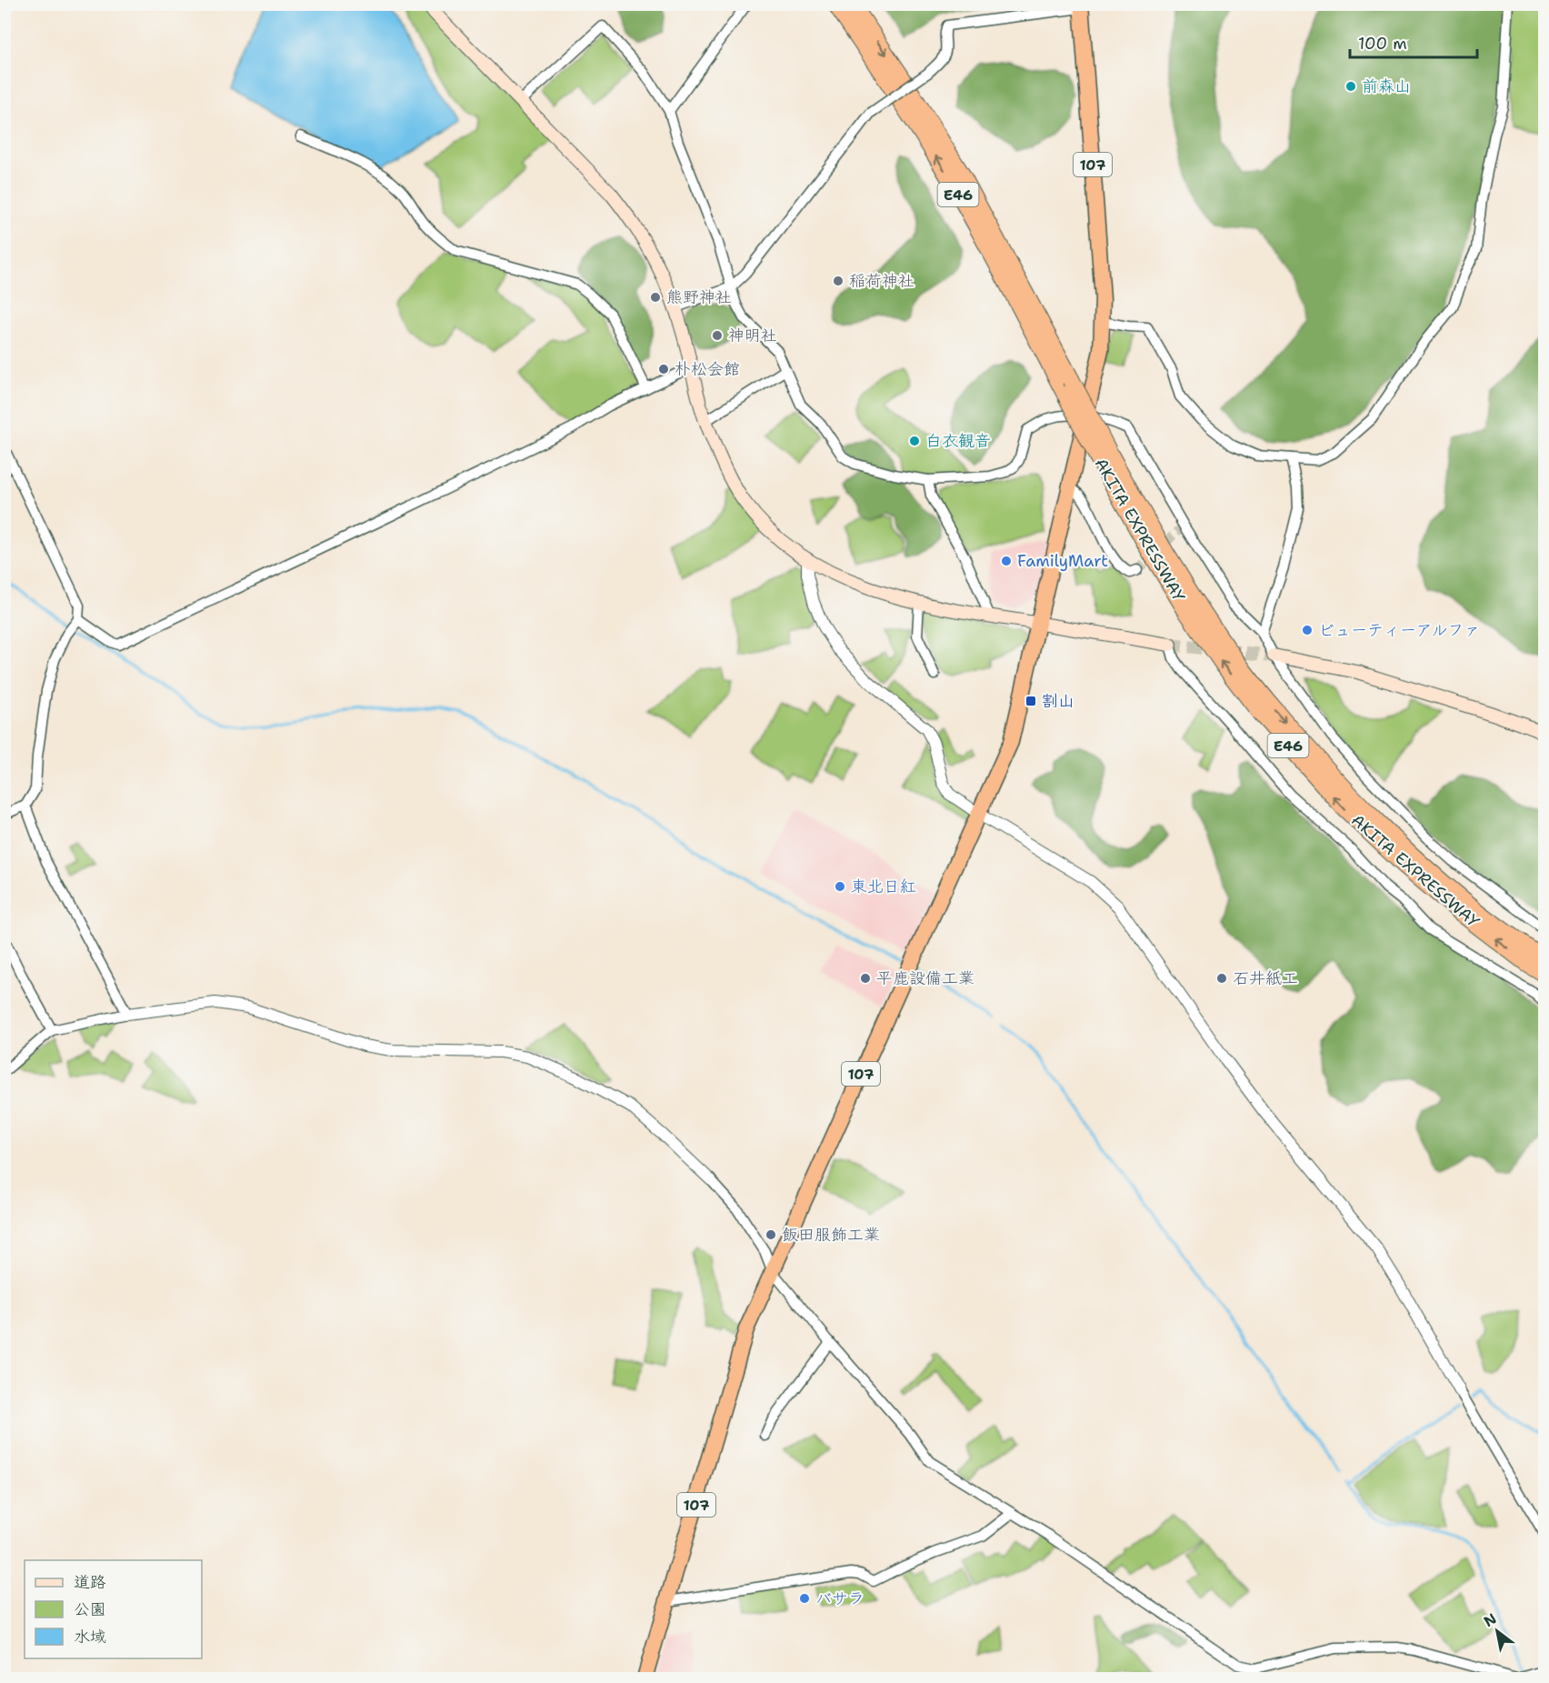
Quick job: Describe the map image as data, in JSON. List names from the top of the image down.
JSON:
{
  "streets": {
    "highway": ["107", "E46", "AKITA EXPRESSWAY"]
  },
  "places": {
    "other": [
      "前森山",
      "稲荷神社",
      "熊野神社",
      "神明社",
      "朴松会館",
      "白衣観音",
      "FamilyMart",
      "ビューティーアルファ",
      "東北日紅",
      "平鹿設備工業",
      "石井紙工",
      "飯田服飾工業",
      "バサラ"
    ],
    "transit": ["割山"]
  },
  "legend": ["道路", "公園", "水域"],
  "scale_bar": "100 m",
  "north": "top left"
}
